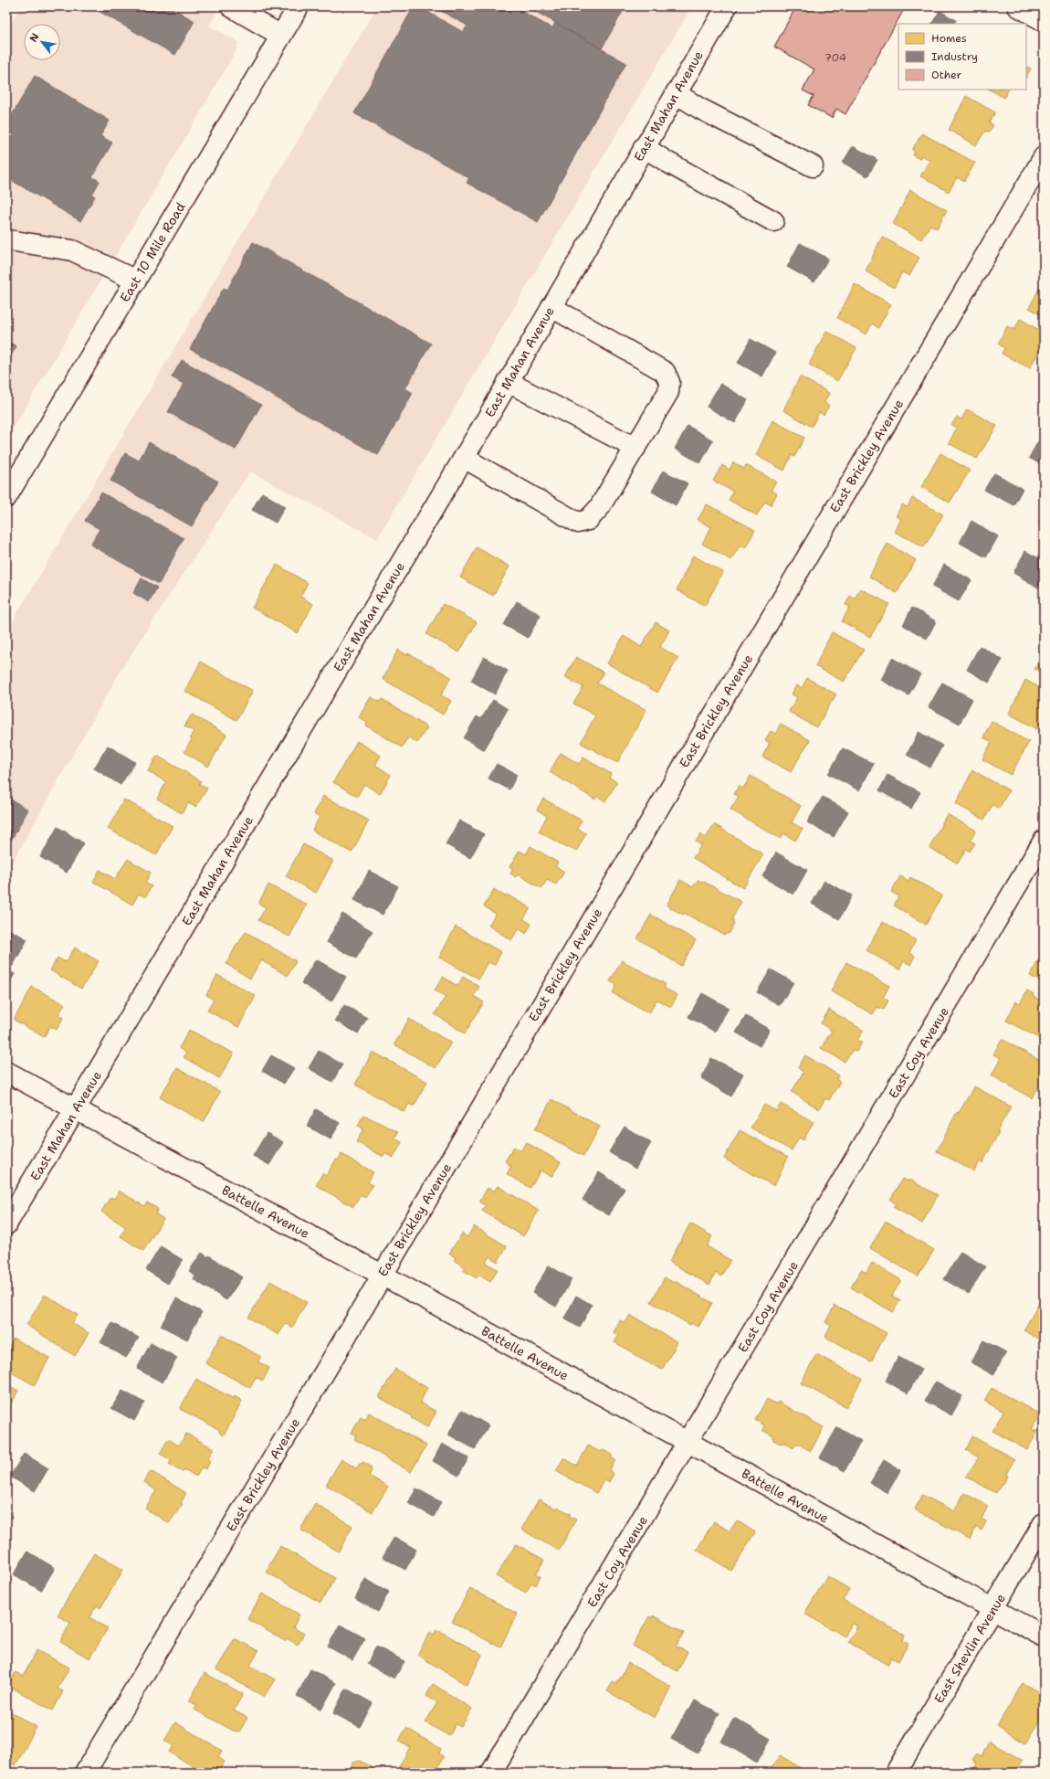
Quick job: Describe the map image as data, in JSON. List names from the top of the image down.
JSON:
{
  "streets": {
    "street": [
      "East Mahan Avenue",
      "East 10 Mile Road",
      "East Brickley Avenue",
      "East Coy Avenue",
      "Battelle Avenue",
      "East Shevlin Avenue"
    ]
  },
  "crossings": [
    ["East Mahan Avenue", "Battelle Avenue"],
    ["East Brickley Avenue", "Battelle Avenue"],
    ["East Coy Avenue", "Battelle Avenue"],
    ["Battelle Avenue", "East Shevlin Avenue"]
  ],
  "house_numbers": ["704"],
  "legend": ["Homes", "Industry", "Other"],
  "north": "top left"
}
